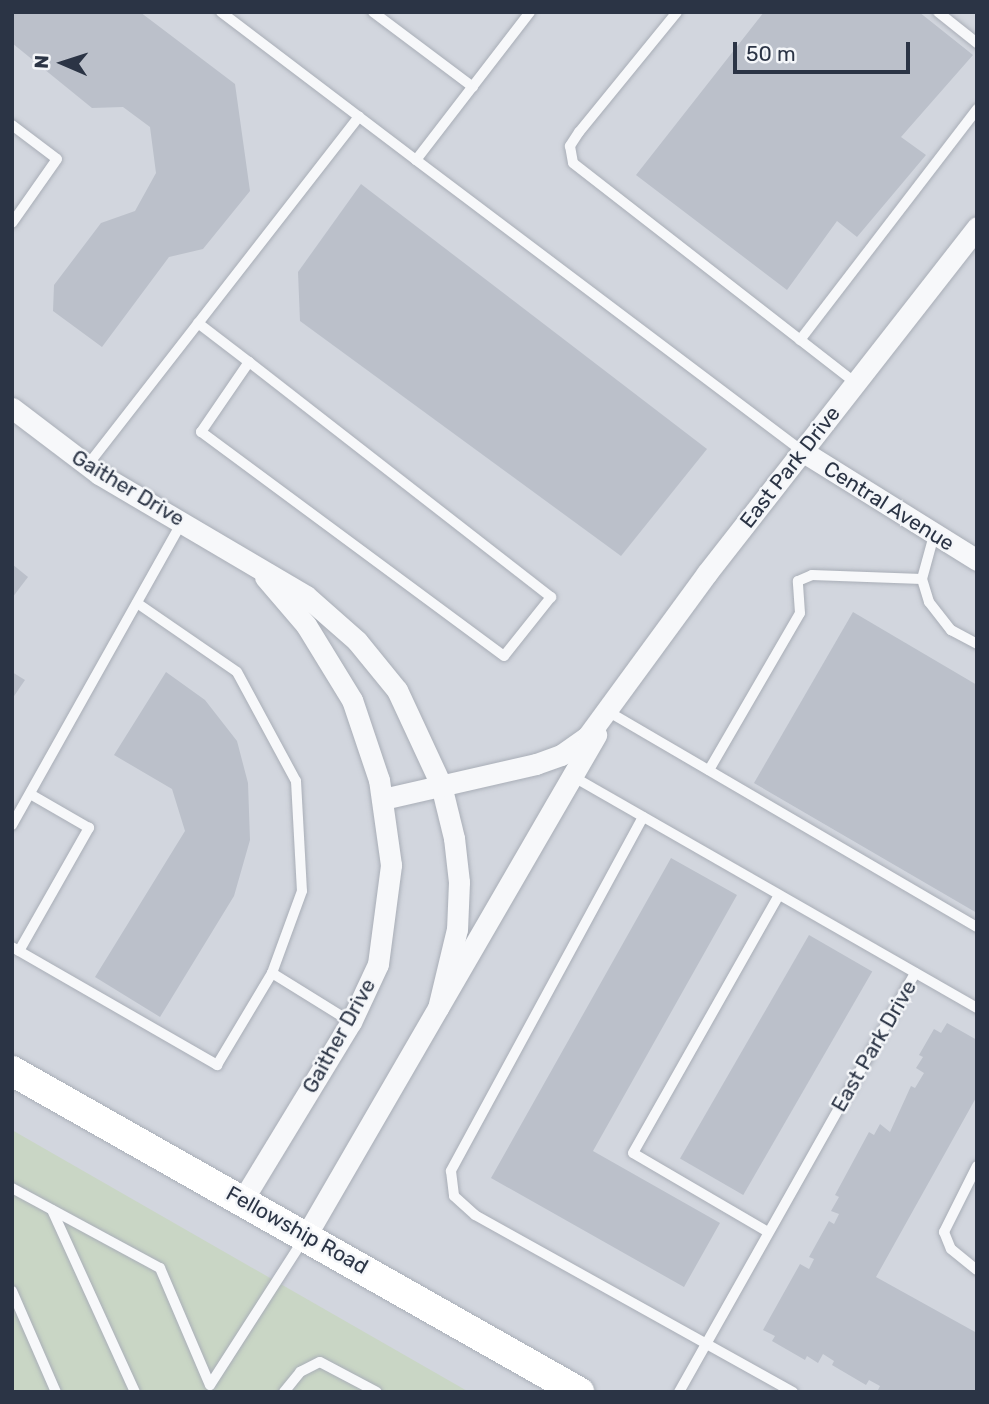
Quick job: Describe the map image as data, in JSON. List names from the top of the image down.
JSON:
{
  "streets": {
    "street": [
      "East Park Drive",
      "Gaither Drive",
      "Central Avenue",
      "Fellowship Road"
    ]
  },
  "crossings": [
    ["East Park Drive", "Gaither Drive"],
    ["East Park Drive", "Central Avenue"],
    ["East Park Drive", "Fellowship Road"],
    ["Gaither Drive", "Fellowship Road"]
  ],
  "scale_bar": "50 m",
  "north": "left"
}
